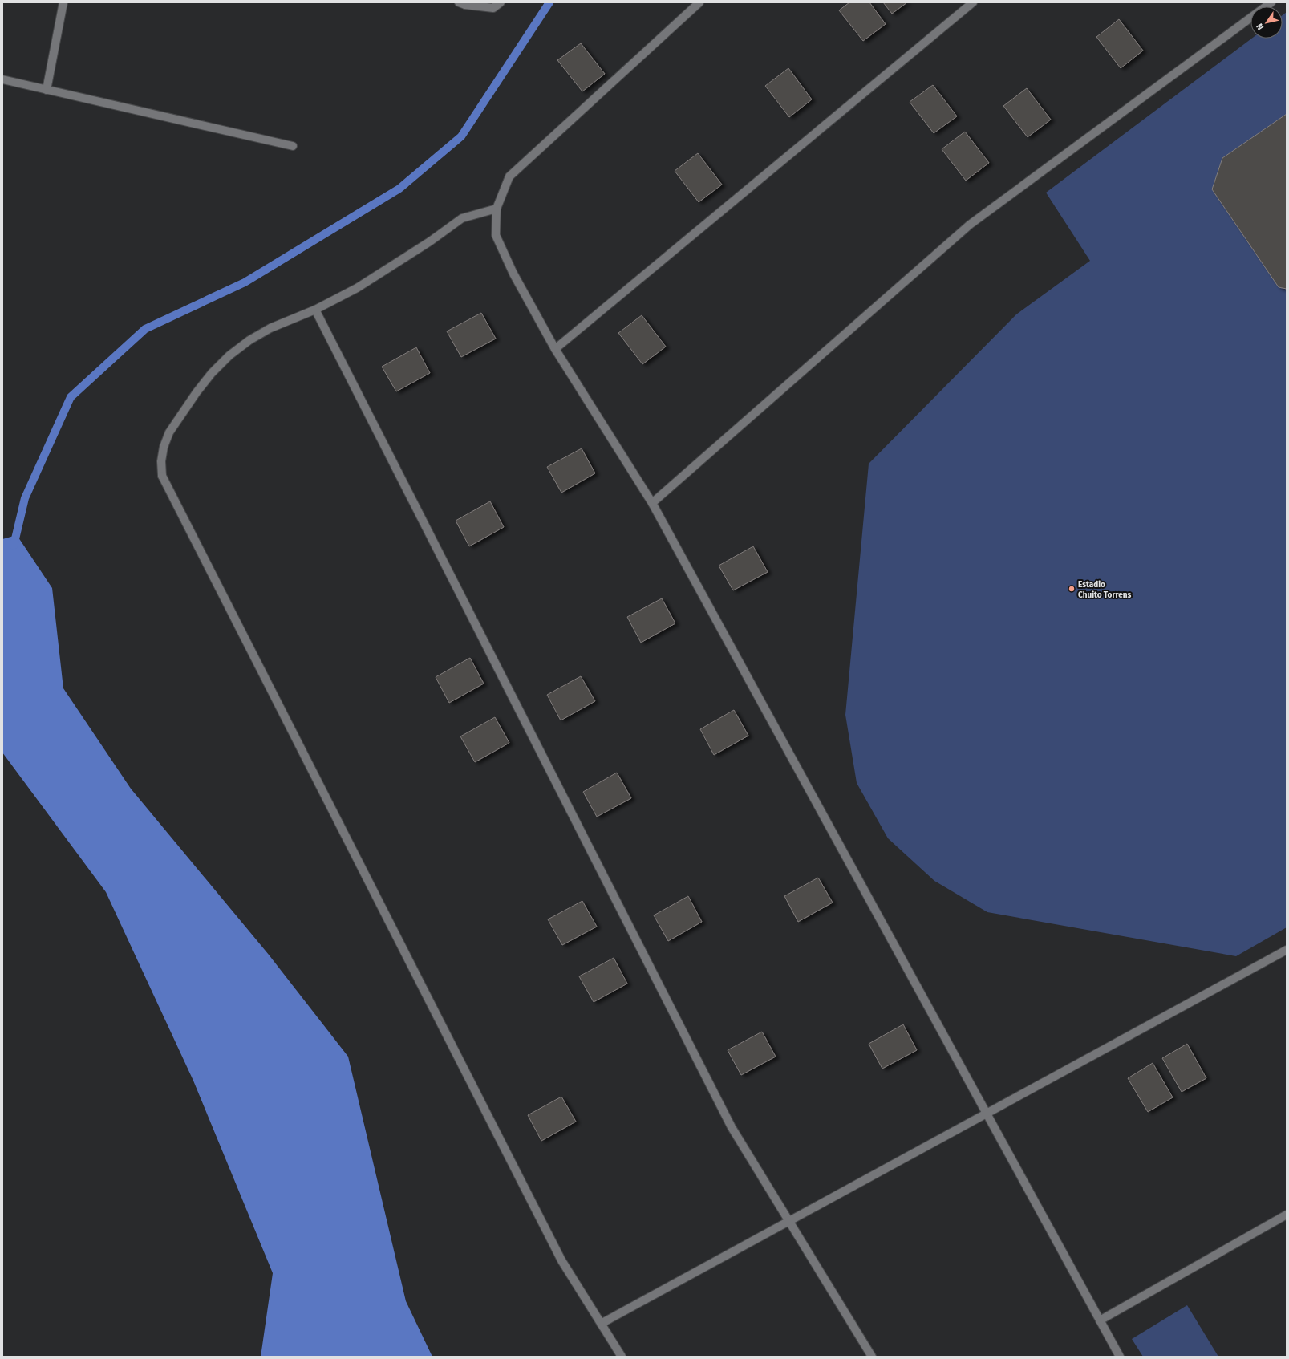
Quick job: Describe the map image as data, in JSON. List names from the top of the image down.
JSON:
{
  "places": ["Estadio Chuito Torrens"],
  "north": "bottom left"
}
